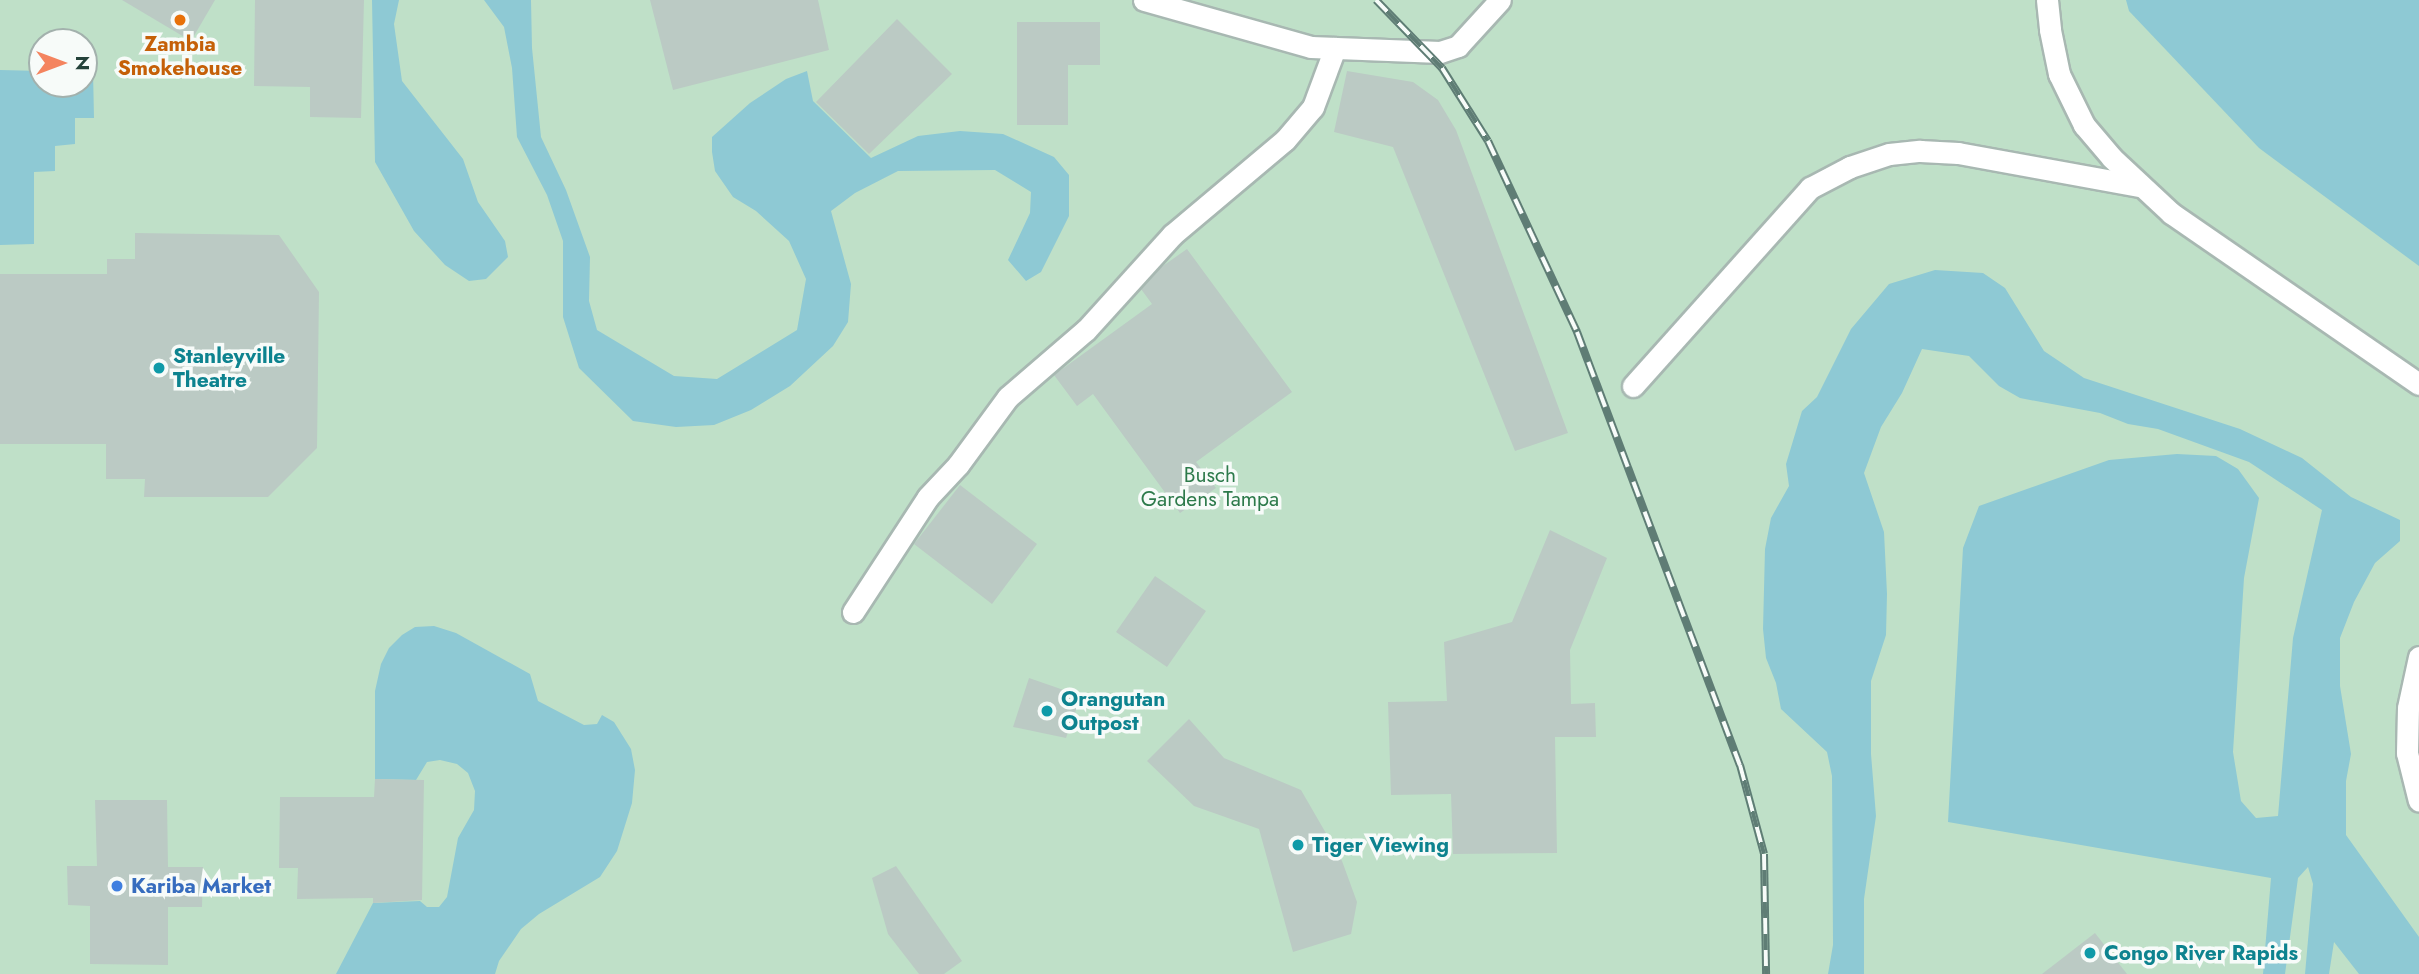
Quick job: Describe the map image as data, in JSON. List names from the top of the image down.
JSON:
{
  "parks": ["Busch Gardens Tampa"],
  "places": [
    "Zambia Smokehouse",
    "Stanleyville Theatre",
    "Orangutan Outpost",
    "Tiger Viewing",
    "Kariba Market",
    "Congo River Rapids"
  ],
  "north": "right"
}
